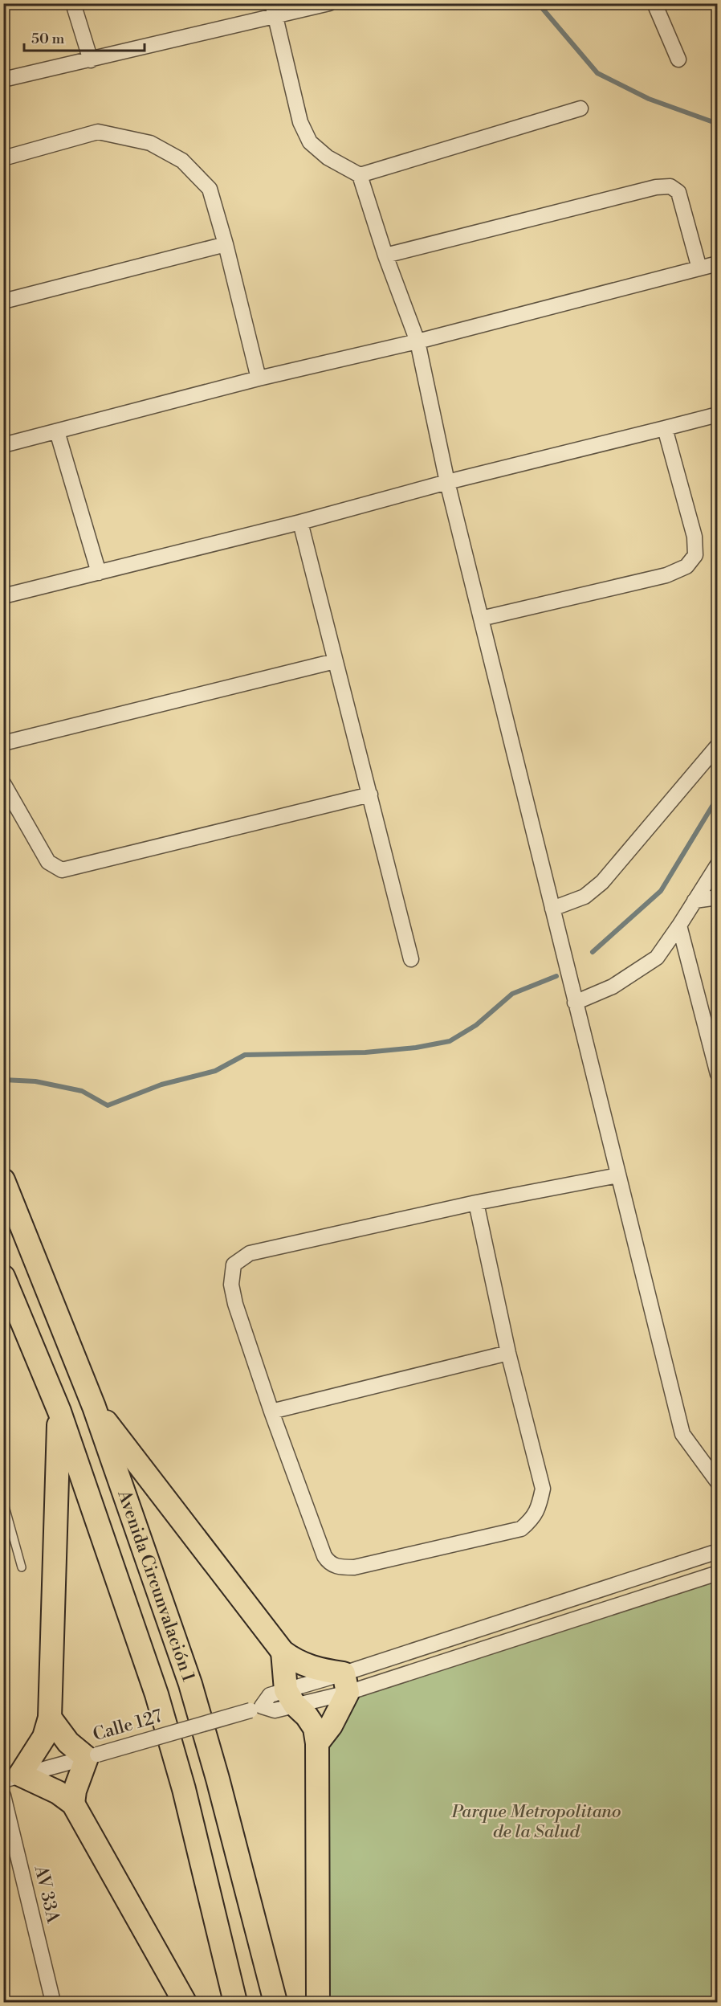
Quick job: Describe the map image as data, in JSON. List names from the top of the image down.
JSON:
{
  "streets": {
    "main road": ["Avenida Circunvalación 1"],
    "street": ["Calle 127", "AV 33A"]
  },
  "parks": ["Parque Metropolitano de la Salud"],
  "scale_bar": "50 m"
}
